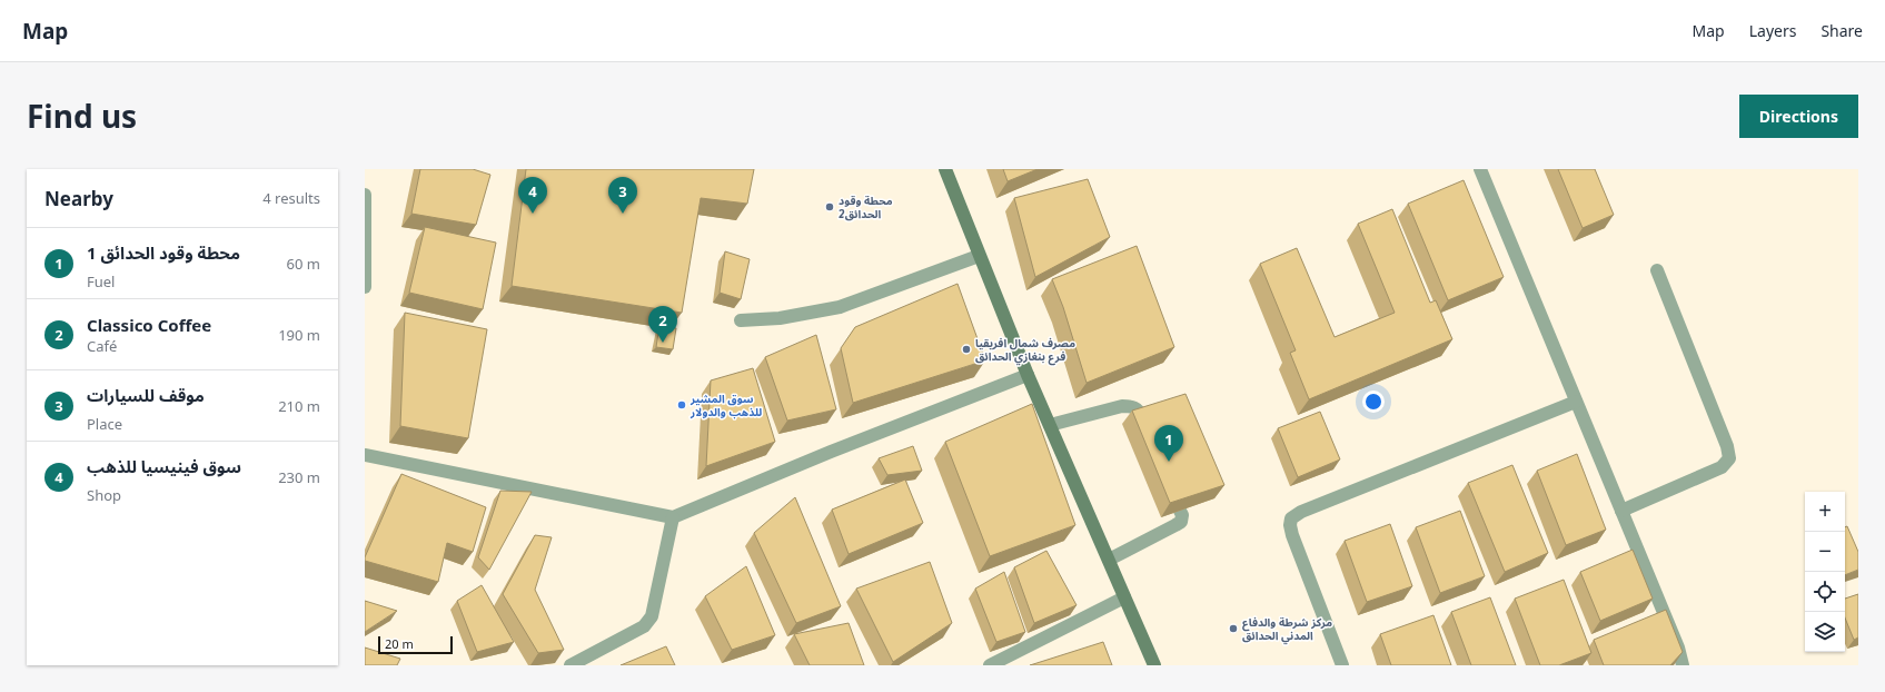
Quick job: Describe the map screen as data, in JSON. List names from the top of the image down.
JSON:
{
  "places": [
    "محطة وقود الحدائق2",
    "مصرف شمال افريقيا فرع بنغازي الحدائق",
    "سوق المشير للذهب والدولار",
    "مركز شرطة والدفاع المدني الحدائق"
  ],
  "scale_bar": "20 m",
  "page": {
    "header": "Map",
    "nav": ["Map", "Layers", "Share"],
    "title": "Find us",
    "buttons": "Directions",
    "heading": ["Nearby", "4 results"],
    "pins": [
      "3",
      "4",
      "2",
      "1"
    ],
    "list": [
      {
        "mark": "1",
        "name": "محطة وقود الحدائق 1",
        "note": "Fuel",
        "value": "60 m"
      },
      {
        "mark": "2",
        "name": "Classico Coffee",
        "note": "Café",
        "value": "190 m"
      },
      {
        "mark": "3",
        "name": "موقف للسيارات",
        "note": "Place",
        "value": "210 m"
      },
      {
        "mark": "4",
        "name": "سوق فينيسيا للذهب",
        "note": "Shop",
        "value": "230 m"
      }
    ],
    "map_buttons": ["+", "−"],
    "scale": "20 m"
  }
}
